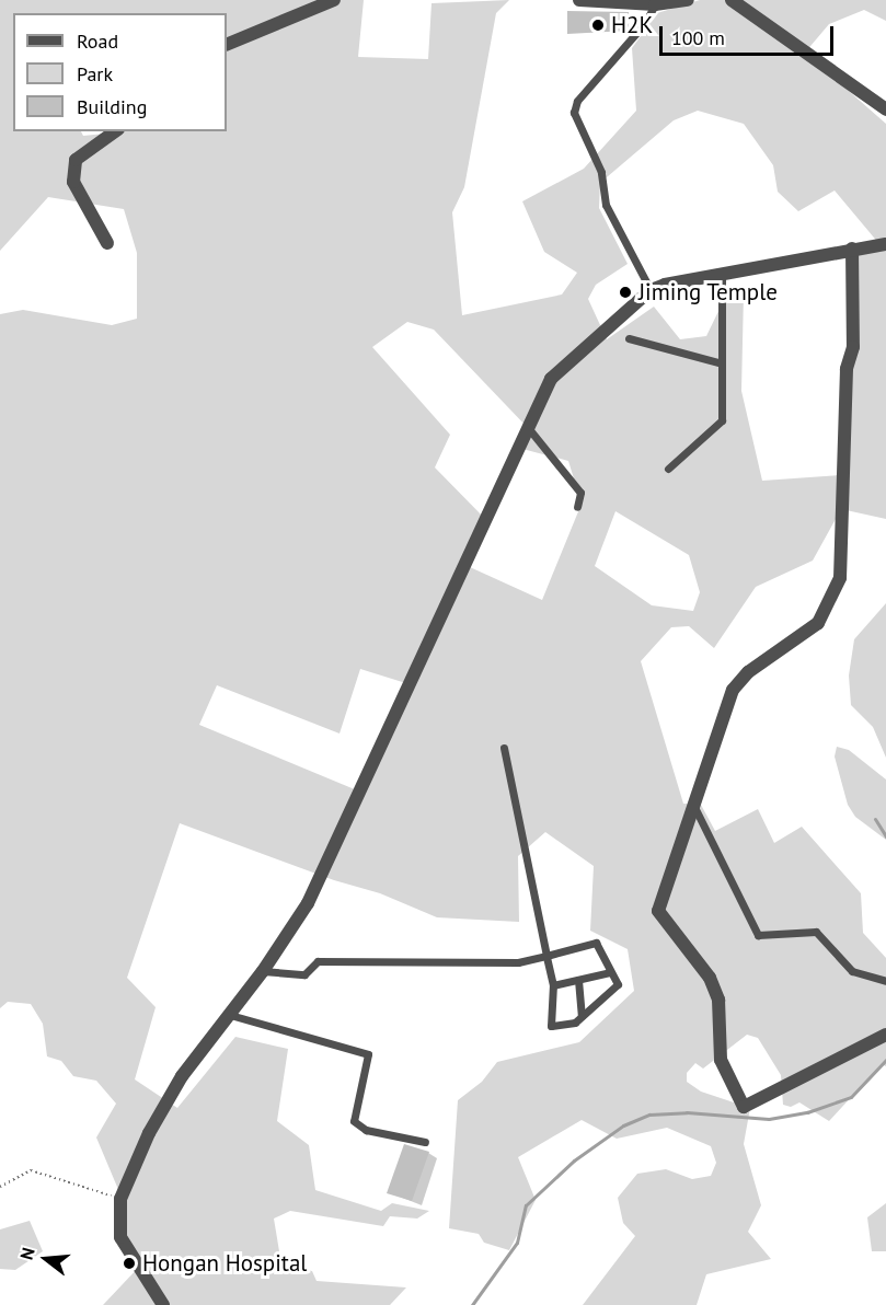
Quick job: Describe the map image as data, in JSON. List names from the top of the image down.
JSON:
{
  "places": ["H2K", "Jiming Temple", "Hongan Hospital"],
  "legend": ["Road", "Park", "Building"],
  "scale_bar": "100 m",
  "north": "left"
}
